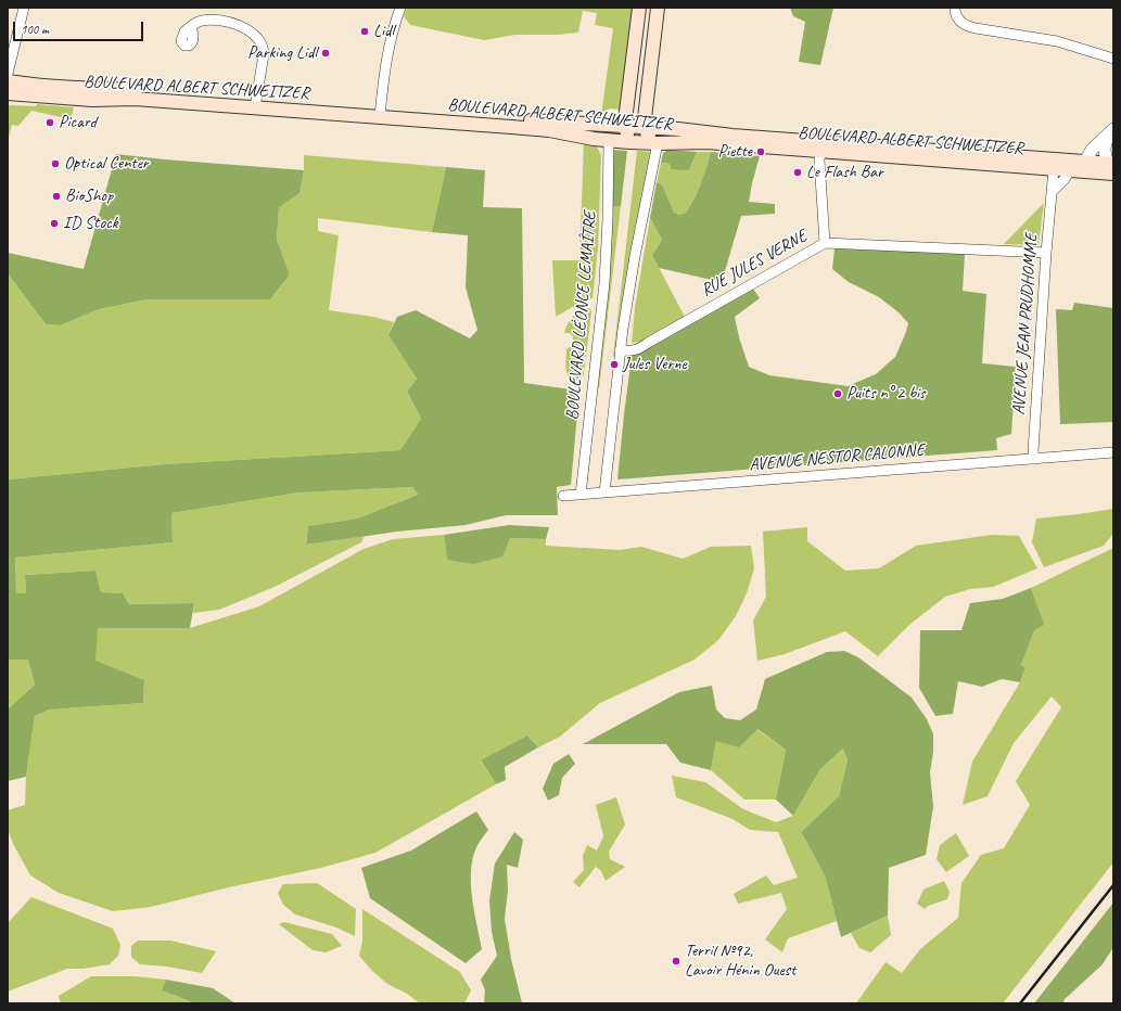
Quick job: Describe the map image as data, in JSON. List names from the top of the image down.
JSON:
{
  "streets": {
    "main road": ["BOULEVARD ALBERT SCHWEITZER"],
    "street": [
      "RUE JULES VERNE",
      "BOULEVARD LÉONCE LEMAÎTRE",
      "AVENUE JEAN PRUDHOMME",
      "AVENUE NESTOR CALONNE"
    ]
  },
  "crossings": [
    ["BOULEVARD ALBERT SCHWEITZER", "BOULEVARD LÉONCE LEMAÎTRE"],
    ["BOULEVARD ALBERT SCHWEITZER", "AVENUE JEAN PRUDHOMME"],
    ["RUE JULES VERNE", "AVENUE JEAN PRUDHOMME"],
    ["BOULEVARD LÉONCE LEMAÎTRE", "AVENUE NESTOR CALONNE"],
    ["AVENUE JEAN PRUDHOMME", "AVENUE NESTOR CALONNE"]
  ],
  "places": [
    "Lidl",
    "Parking Lidl",
    "Picard",
    "Piette",
    "Optical Center",
    "Le Flash Bar",
    "BioShop",
    "ID Stock",
    "Jules Verne",
    "Puits n° 2 bis",
    "Terril №92, Lavoir Hénin Ouest"
  ],
  "scale_bar": "100 m"
}
